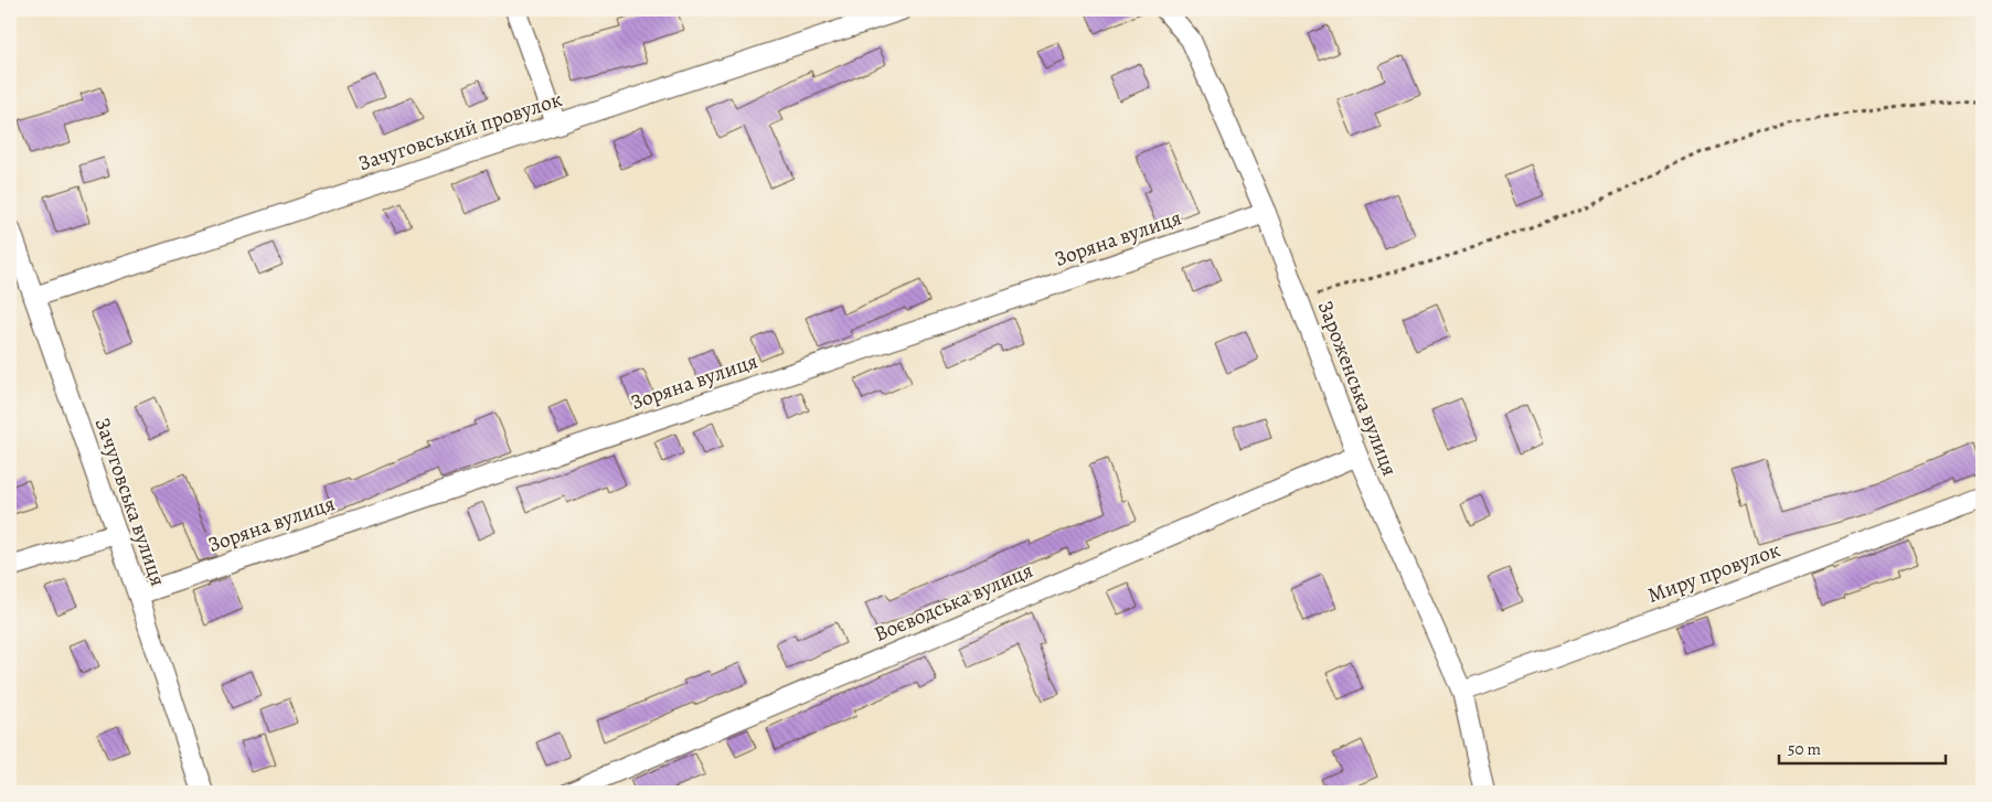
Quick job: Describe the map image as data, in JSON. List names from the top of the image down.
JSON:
{
  "streets": {
    "street": [
      "Зачуговський провулок",
      "Зоряна вулиця",
      "Зароженська вулиця",
      "Зачуговська вулиця",
      "Миру провулок",
      "Воєводська вулиця"
    ]
  },
  "crossings": [
    ["Зачуговський провулок", "Зачуговська вулиця"],
    ["Зоряна вулиця", "Зароженська вулиця"],
    ["Зоряна вулиця", "Зачуговська вулиця"],
    ["Зароженська вулиця", "Миру провулок"],
    ["Зароженська вулиця", "Воєводська вулиця"]
  ],
  "scale_bar": "50 m"
}
